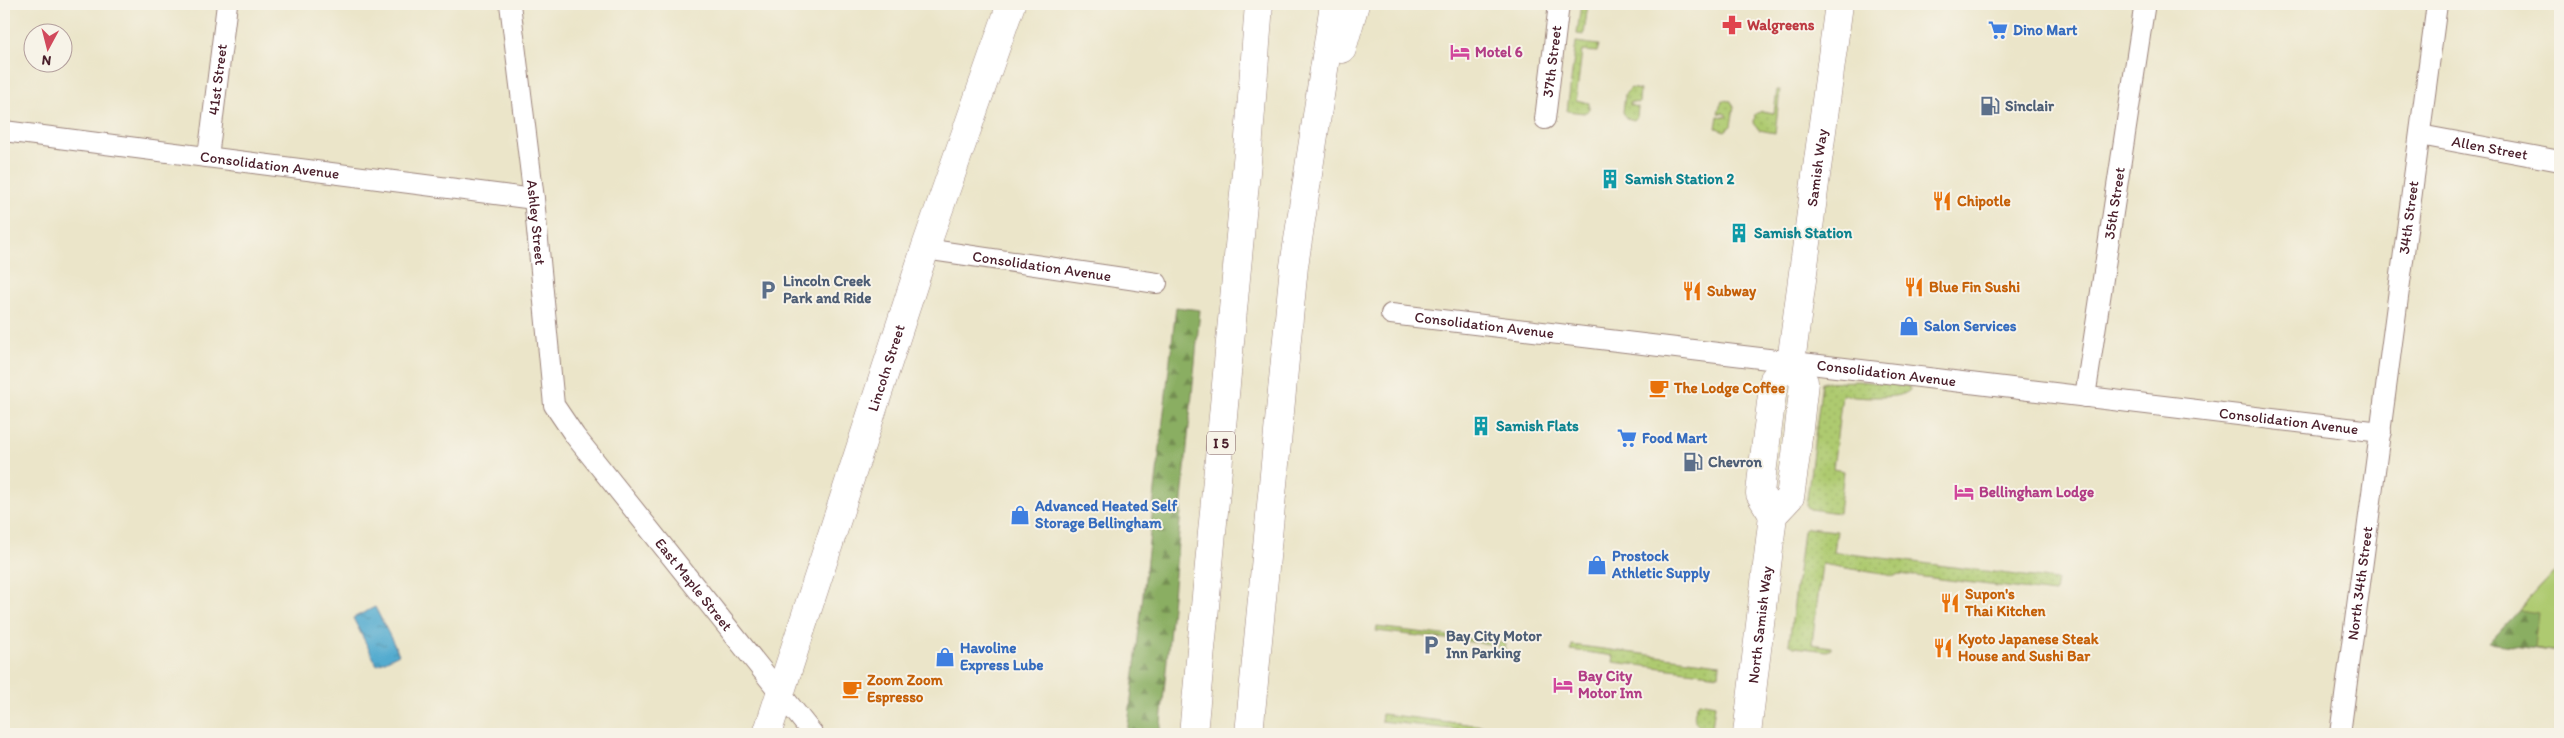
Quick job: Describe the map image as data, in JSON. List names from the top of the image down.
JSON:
{
  "streets": {
    "main road": [
      "Samish Way",
      "Lincoln Street",
      "I 5",
      "North Samish Way"
    ],
    "street": [
      "37th Street",
      "41st Street",
      "Allen Street",
      "Consolidation Avenue",
      "35th Street",
      "34th Street",
      "Ashley Street",
      "North 34th Street",
      "East Maple Street"
    ]
  },
  "crossings": [
    ["41st Street", "Consolidation Avenue"],
    ["Allen Street", "34th Street"],
    ["Consolidation Avenue", "Samish Way"],
    ["Consolidation Avenue", "35th Street"],
    ["Consolidation Avenue", "34th Street"],
    ["Consolidation Avenue", "Ashley Street"],
    ["Consolidation Avenue", "Lincoln Street"],
    ["Consolidation Avenue", "North 34th Street"],
    ["Consolidation Avenue", "North Samish Way"],
    ["Samish Way", "North Samish Way"],
    ["34th Street", "North 34th Street"],
    ["Ashley Street", "East Maple Street"],
    ["Lincoln Street", "East Maple Street"]
  ],
  "places": {
    "pharmacy": ["Walgreens"],
    "supermarket": ["Dino Mart", "Food Mart"],
    "hotel": ["Motel 6", "Bellingham Lodge", "Bay City Motor Inn"],
    "fuel station": ["Sinclair", "Chevron"],
    "building": ["Samish Station 2", "Samish Station", "Samish Flats"],
    "restaurant": [
      "Chipotle",
      "Blue Fin Sushi",
      "Subway",
      "Supon's Thai Kitchen",
      "Kyoto Japanese Steak House and Sushi Bar"
    ],
    "parking": ["Lincoln Creek Park and Ride", "Bay City Motor Inn Parking"],
    "shop": [
      "Salon Services",
      "Advanced Heated Self Storage Bellingham",
      "Prostock Athletic Supply",
      "Havoline Express Lube"
    ],
    "cafe": ["The Lodge Coffee", "Zoom Zoom Espresso"]
  },
  "north": "bottom"
}
